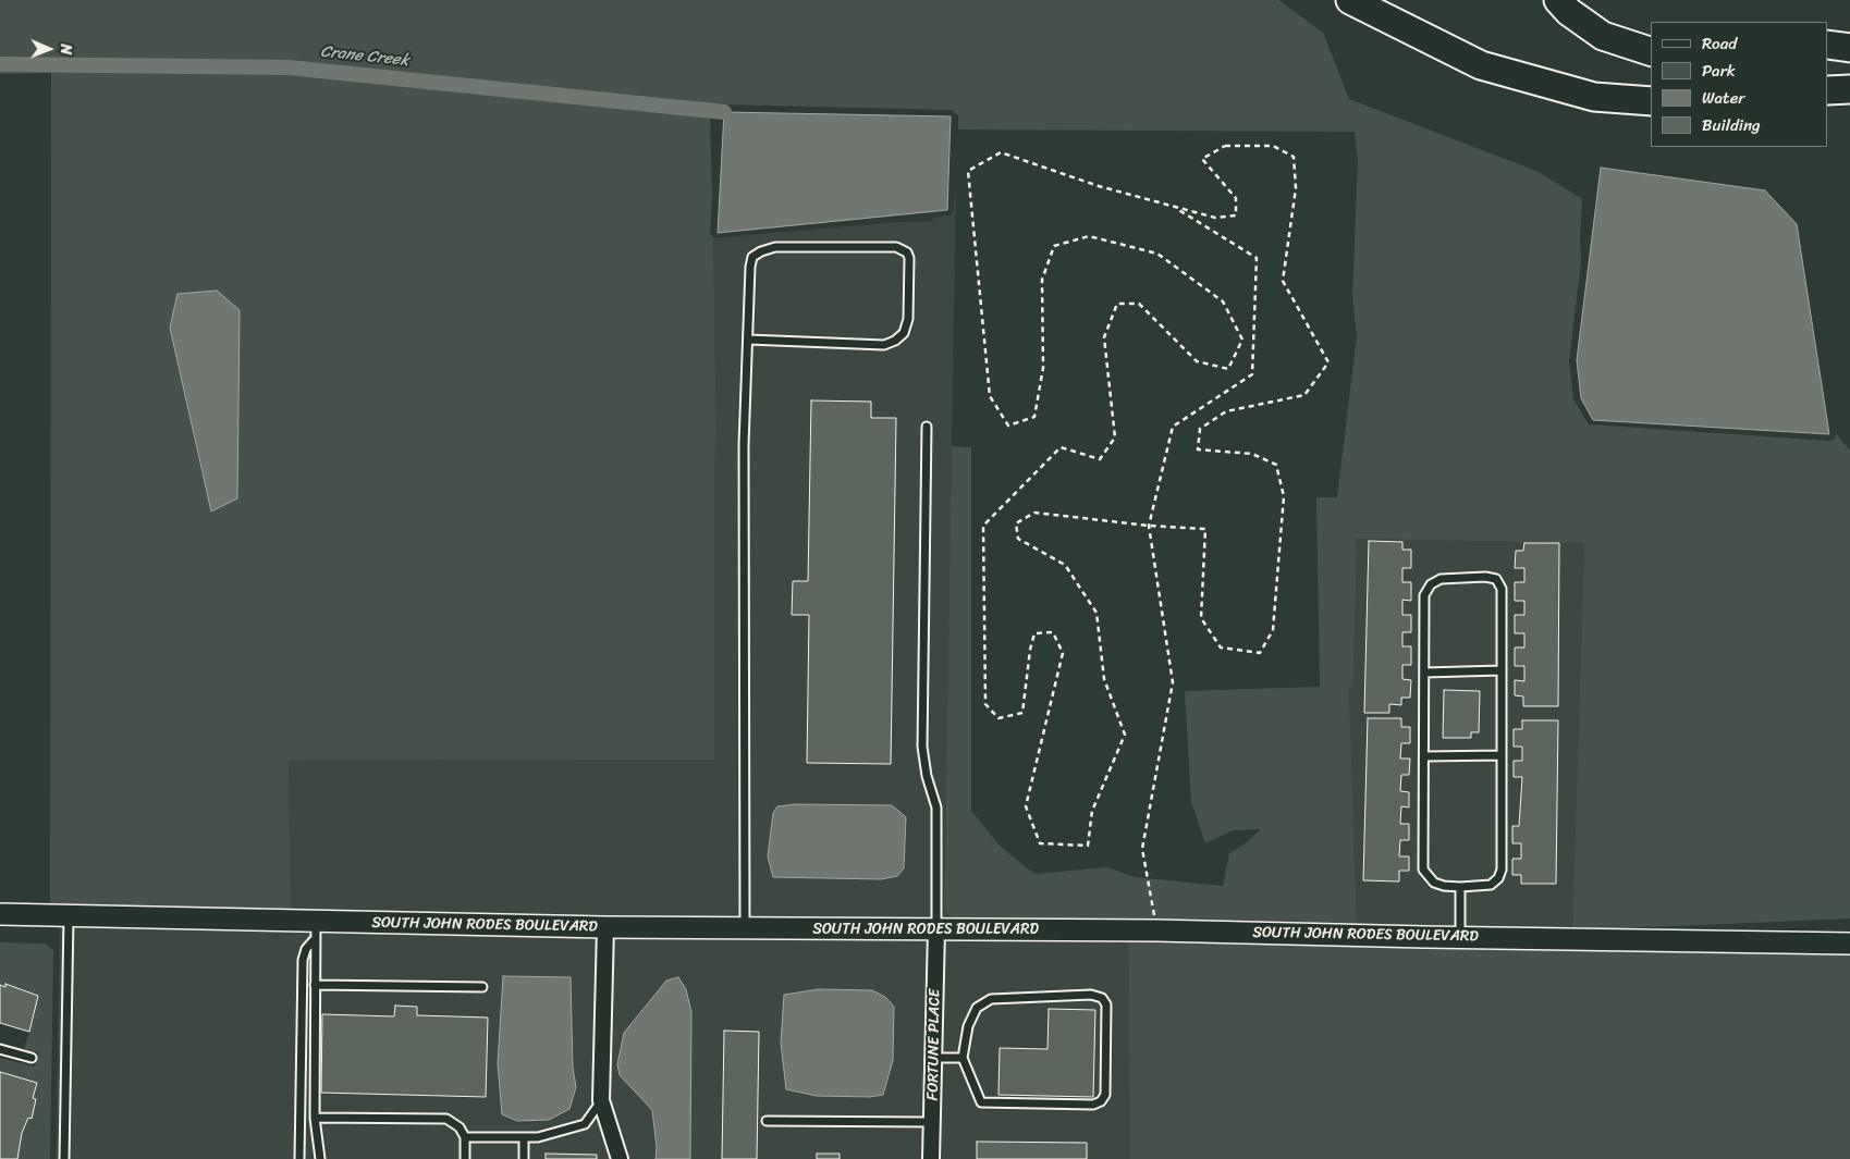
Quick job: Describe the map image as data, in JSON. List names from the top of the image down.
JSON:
{
  "streets": {
    "main road": ["SOUTH JOHN RODES BOULEVARD"],
    "street": ["FORTUNE PLACE"]
  },
  "crossings": [
    ["SOUTH JOHN RODES BOULEVARD", "FORTUNE PLACE"]
  ],
  "water": ["Crane Creek"],
  "legend": [
    "Road",
    "Park",
    "Water",
    "Building"
  ],
  "north": "right"
}
